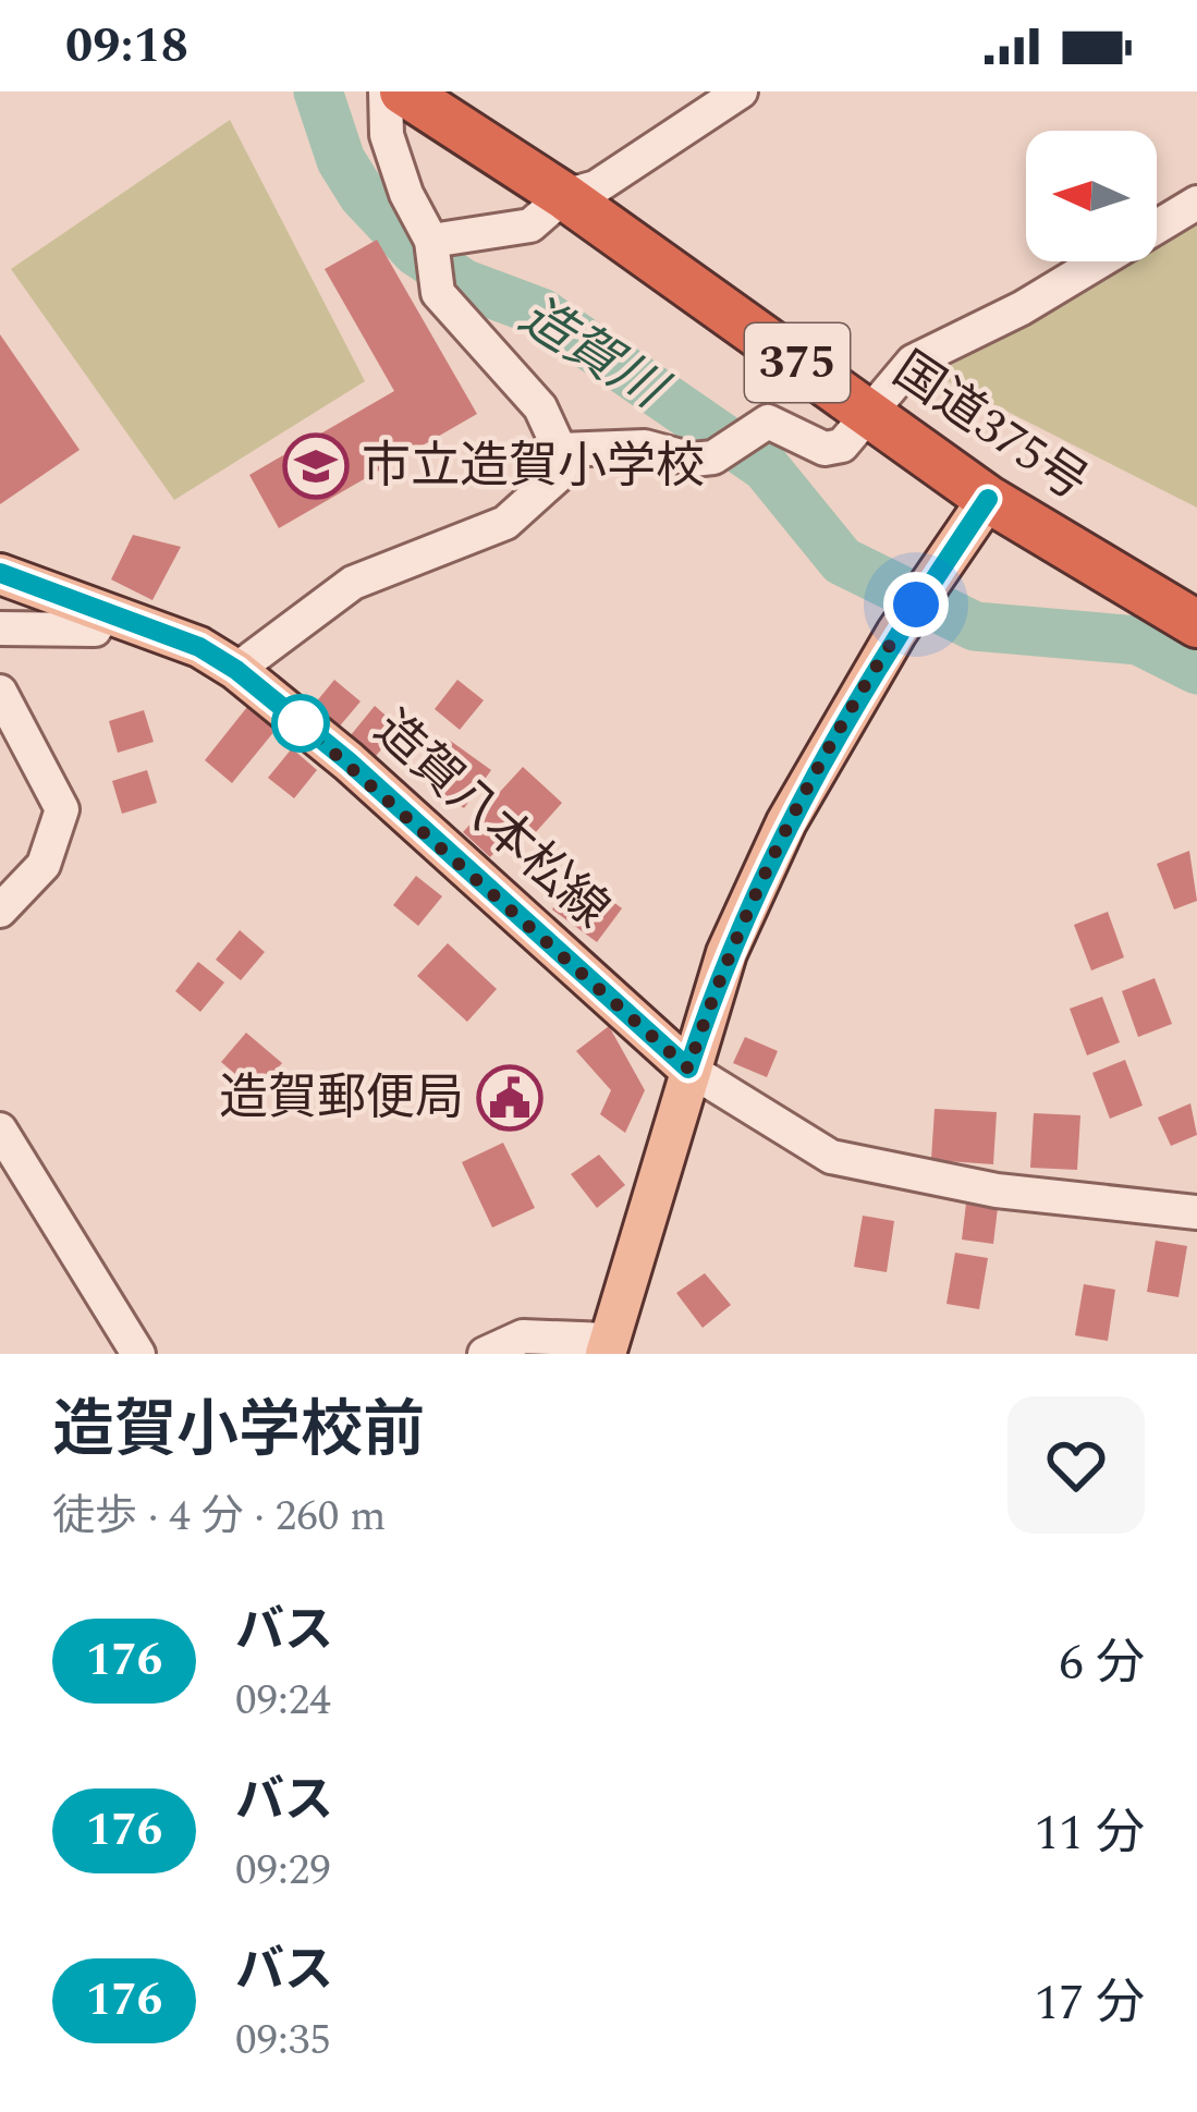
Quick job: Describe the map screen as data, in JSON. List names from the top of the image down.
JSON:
{
  "streets": {
    "highway": ["375", "国道375号"],
    "main road": ["造賀八本松線"]
  },
  "water": ["造賀川"],
  "places": {
    "school or university": ["市立造賀小学校"],
    "public building": ["造賀郵便局"]
  },
  "lines": ["bus line 176"],
  "north": "left",
  "page": {
    "status": "09:18",
    "heading": ["造賀小学校前", "徒歩 · 4 分 · 260 m"],
    "list": [
      {
        "mark": "176",
        "name": "バス",
        "note": "09:24",
        "value": "6 分"
      },
      {
        "mark": "176",
        "name": "バス",
        "note": "09:29",
        "value": "11 分"
      },
      {
        "mark": "176",
        "name": "バス",
        "note": "09:35",
        "value": "17 分"
      }
    ]
  }
}
